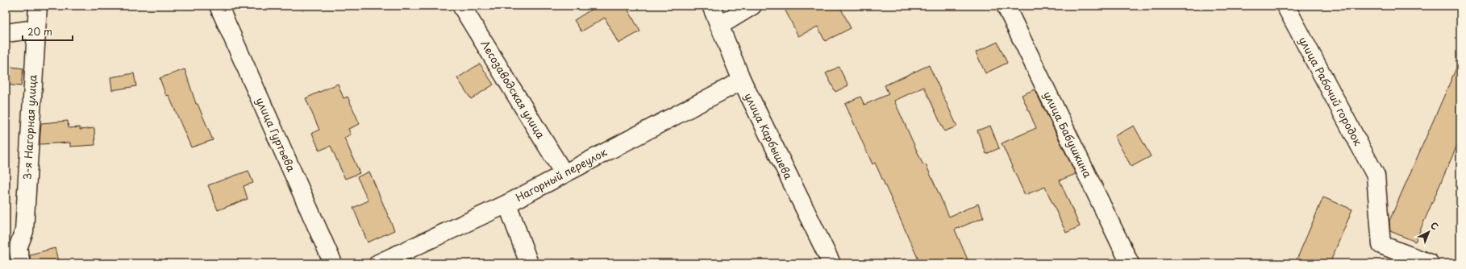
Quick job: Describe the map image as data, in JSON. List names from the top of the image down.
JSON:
{
  "streets": {
    "street": [
      "Лесозаводская улица",
      "улица Рабочий городок",
      "3-я Нагорная улица",
      "улица Гуртьева",
      "улица Бабушкина",
      "улица Карбышева",
      "Нагорный переулок"
    ]
  },
  "crossings": [
    ["Лесозаводская улица", "Нагорный переулок"],
    ["улица Карбышева", "Нагорный переулок"]
  ],
  "scale_bar": "20 m",
  "north": "top right"
}
